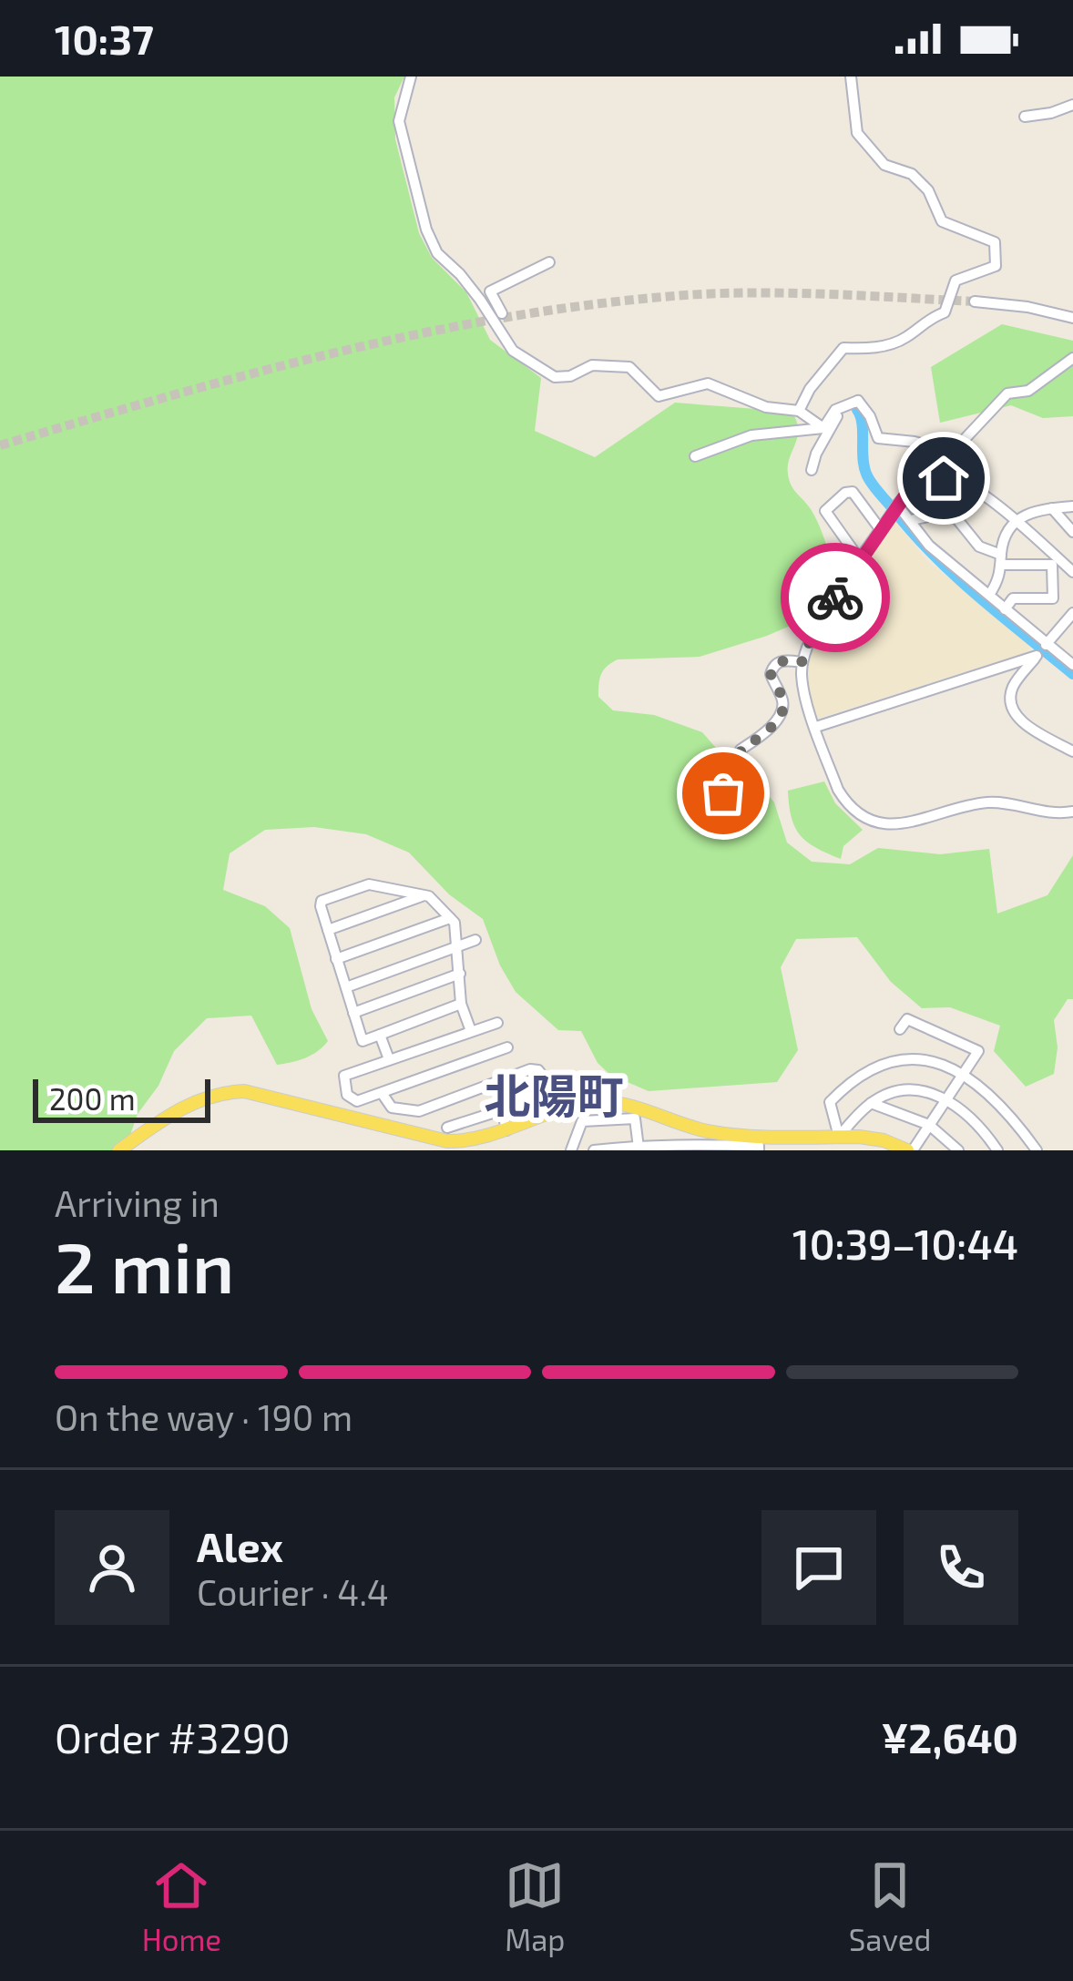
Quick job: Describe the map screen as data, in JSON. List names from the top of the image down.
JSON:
{
  "districts": ["北陽町"],
  "scale_bar": "200 m",
  "page": {
    "status": "10:37",
    "scale": "200 m",
    "heading": ["2 min", "Arriving in", "10:39–10:44"],
    "panel": [
      "Alex",
      "Courier · 4.4",
      "Order #3290",
      "¥2,640"
    ],
    "bar": "On the way · 190 m",
    "tabs": ["Home", "Map", "Saved"]
  }
}
